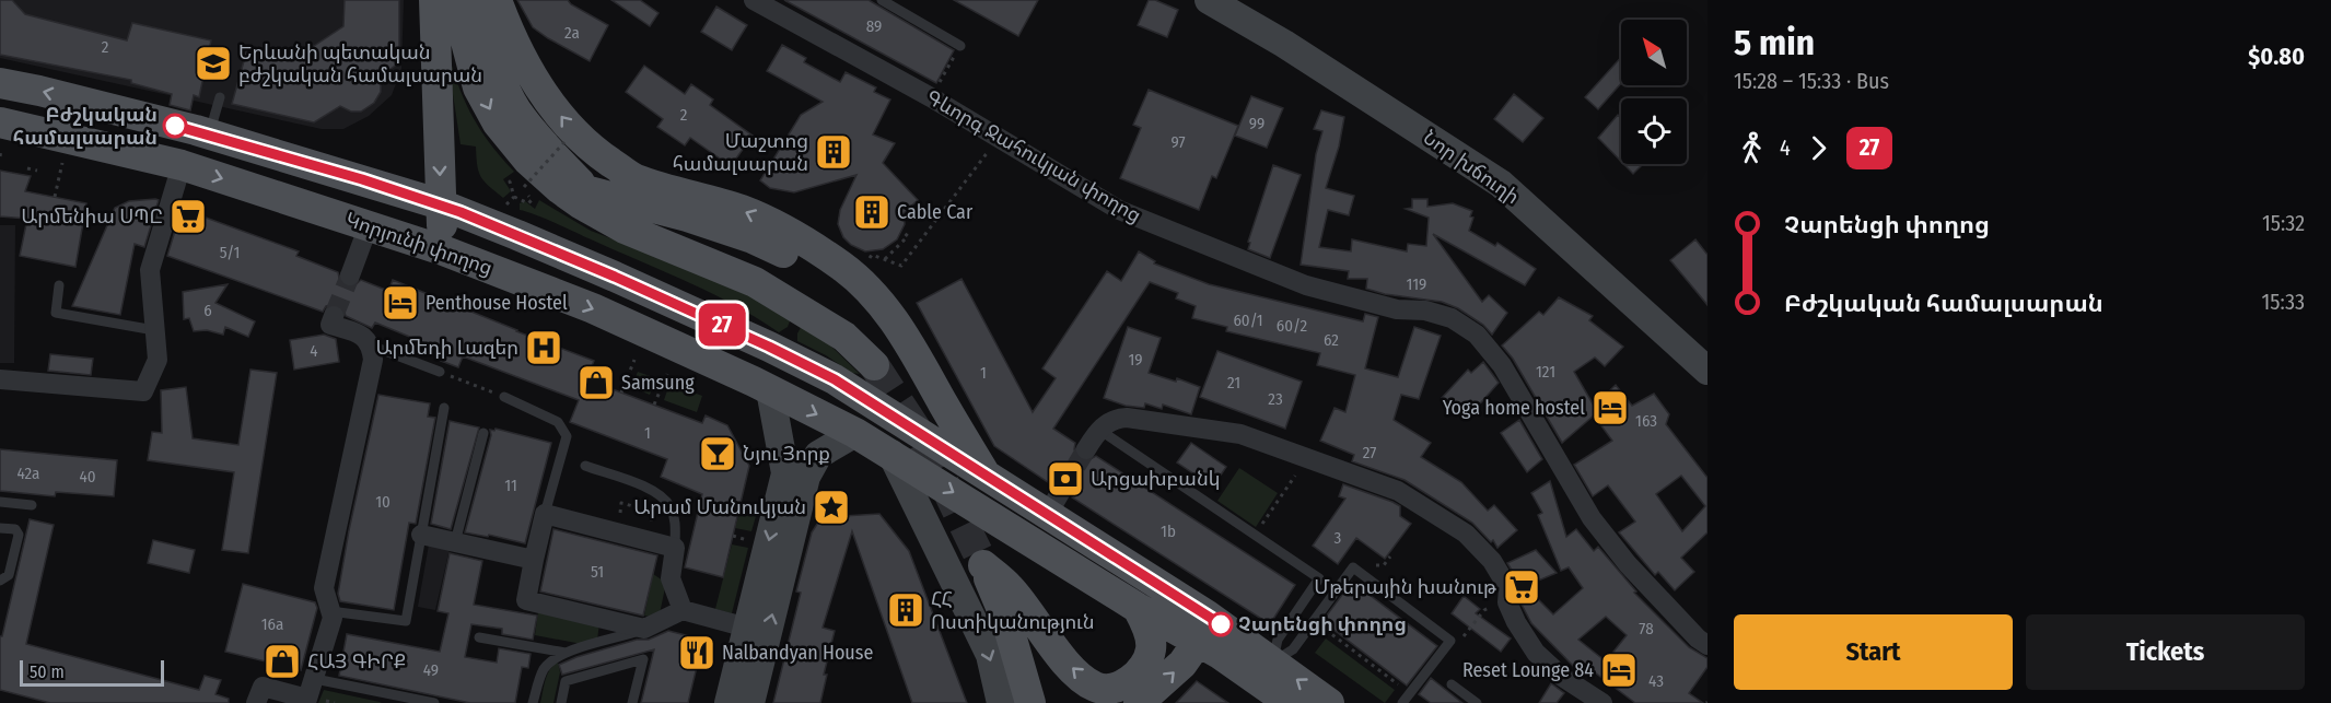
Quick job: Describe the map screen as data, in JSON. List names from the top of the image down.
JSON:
{
  "streets": {
    "main road": ["Նոր խճուղի", "Կորյունի փողոց"],
    "street": ["Գևորգ Ջահուկյան փողոց"]
  },
  "places": {
    "school or university": ["Երևանի պետական բժշկական համալսարան"],
    "other": ["Բժշկական համալսարան", "Չարենցի փողոց"],
    "building": ["Մաշտոց համալսարան", "Cable Car", "ՀՀ Ոստիկանություն"],
    "supermarket": ["Արմենիա ՍՊԸ", "Մթերային խանութ"],
    "hotel": ["Penthouse Hostel", "Yoga home hostel", "Reset Lounge 84"],
    "hospital": ["Արմեդի Լազեր"],
    "shop": ["Samsung", "ՀԱՅ ԳԻՐՔ"],
    "bar": ["Նյու Յորք"],
    "bank": ["Արցախբանկ"],
    "place": ["Արամ Մանուկյան"],
    "restaurant": ["Nalbandyan House"]
  },
  "lines": ["bus line 27"],
  "house_numbers": [
    "89",
    "2a",
    "2",
    "2",
    "99",
    "97",
    "5/1",
    "119",
    "6",
    "60/1",
    "60/2",
    "62",
    "4",
    "19",
    "121",
    "1",
    "21",
    "23",
    "163",
    "1",
    "27",
    "42a",
    "40",
    "11",
    "10",
    "1b",
    "3",
    "51",
    "16a",
    "78",
    "49",
    "43"
  ],
  "scale_bar": "50 m",
  "north": "top left",
  "page": {
    "on_map": "27",
    "heading": ["5 min", "15:28 – 15:33 · Bus", "$0.80"],
    "legs": ["4", "27"],
    "list": [
      {
        "name": "Չարենցի փողոց",
        "value": "15:32"
      },
      {
        "name": "Բժշկական համալսարան",
        "value": "15:33"
      }
    ],
    "buttons": ["Start", "Tickets"],
    "scale": "50 m"
  }
}
